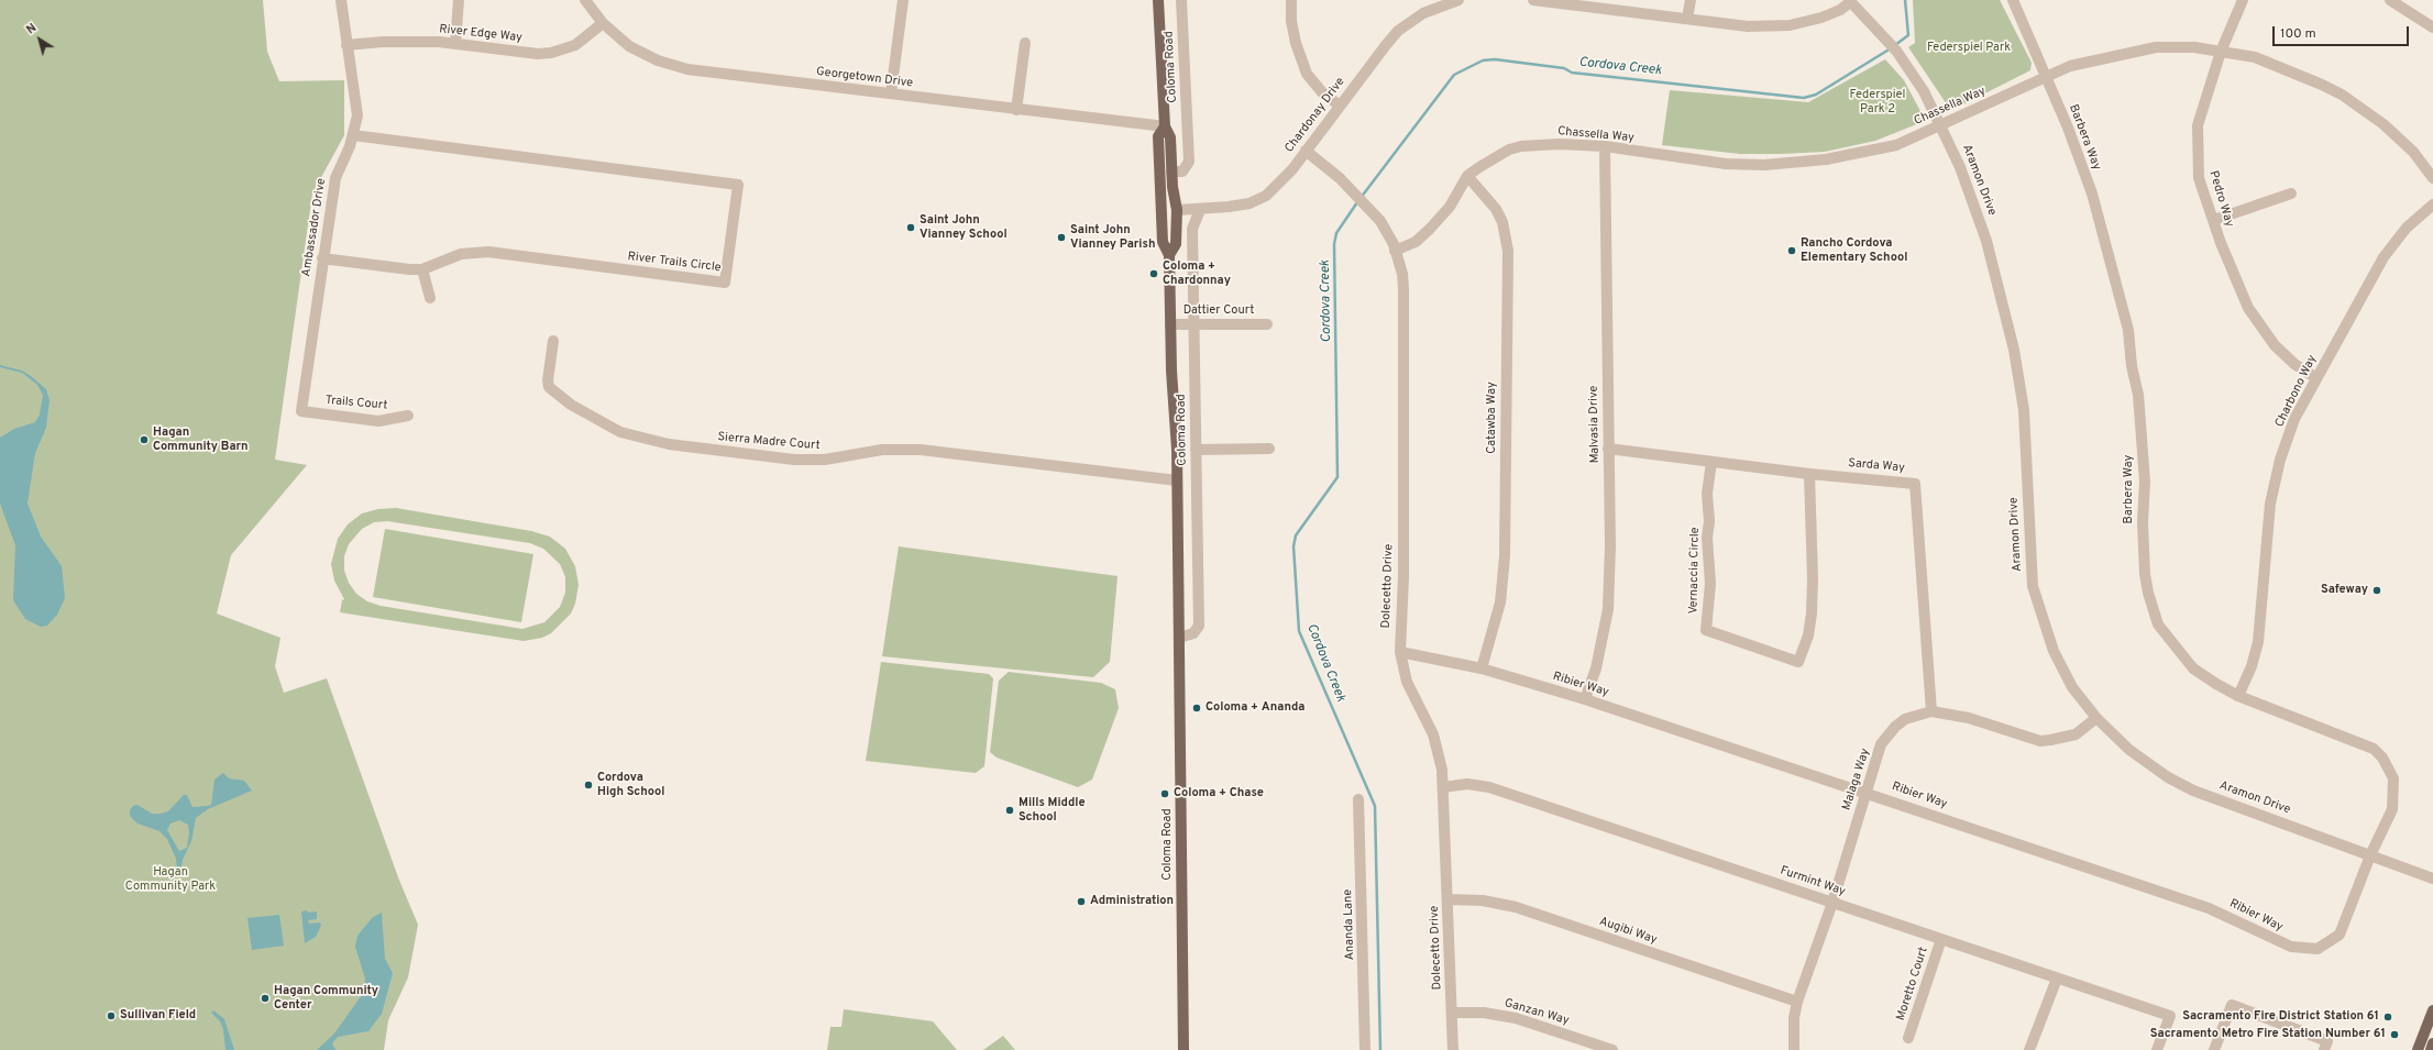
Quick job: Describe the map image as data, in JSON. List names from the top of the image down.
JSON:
{
  "streets": {
    "main road": ["Coloma Road"],
    "street": [
      "River Edge Way",
      "Georgetown Drive",
      "Chassella Way",
      "Chardonay Drive",
      "Barbera Way",
      "Aramon Drive",
      "Pedro Way",
      "Ambassador Drive",
      "River Trails Circle",
      "Dattier Court",
      "Charbono Way",
      "Trails Court",
      "Catawba Way",
      "Malvasia Drive",
      "Sierra Madre Court",
      "Sarda Way",
      "Vernaccia Circle",
      "Dolecetto Drive",
      "Ribier Way",
      "Malaga Way",
      "Furmint Way",
      "Ananda Lane",
      "Augibi Way",
      "Moretto Court",
      "Ganzan Way"
    ]
  },
  "crossings": [
    ["River Edge Way", "Georgetown Drive"],
    ["River Edge Way", "Ambassador Drive"],
    ["Coloma Road", "Georgetown Drive"],
    ["Coloma Road", "Chardonay Drive"],
    ["Coloma Road", "Dattier Court"],
    ["Coloma Road", "Sierra Madre Court"],
    ["Chassella Way", "Barbera Way"],
    ["Chassella Way", "Aramon Drive"],
    ["Chassella Way", "Pedro Way"],
    ["Chassella Way", "Catawba Way"],
    ["Chassella Way", "Malvasia Drive"],
    ["Chassella Way", "Dolecetto Drive"],
    ["Chardonay Drive", "Dolecetto Drive"],
    ["Barbera Way", "Aramon Drive"],
    ["Barbera Way", "Charbono Way"],
    ["Barbera Way", "Ribier Way"],
    ["Aramon Drive", "Ribier Way"],
    ["Aramon Drive", "Malaga Way"],
    ["Pedro Way", "Charbono Way"],
    ["Ambassador Drive", "River Trails Circle"],
    ["Ambassador Drive", "Trails Court"],
    ["Catawba Way", "Ribier Way"],
    ["Malvasia Drive", "Sarda Way"],
    ["Malvasia Drive", "Ribier Way"],
    ["Sarda Way", "Vernaccia Circle"],
    ["Sarda Way", "Malaga Way"],
    ["Dolecetto Drive", "Ribier Way"],
    ["Dolecetto Drive", "Furmint Way"],
    ["Dolecetto Drive", "Augibi Way"],
    ["Dolecetto Drive", "Ganzan Way"],
    ["Ribier Way", "Malaga Way"],
    ["Malaga Way", "Furmint Way"],
    ["Malaga Way", "Augibi Way"],
    ["Furmint Way", "Moretto Court"]
  ],
  "water": ["Cordova Creek"],
  "parks": ["Federspiel Park", "Federspiel Park 2", "Hagan Community Park"],
  "places": [
    "Saint John Vianney School",
    "Saint John Vianney Parish",
    "Rancho Cordova Elementary School",
    "Coloma + Chardonnay",
    "Hagan Community Barn",
    "Safeway",
    "Coloma + Ananda",
    "Cordova High School",
    "Coloma + Chase",
    "Mills Middle School",
    "Administration",
    "Hagan Community Center",
    "Sullivan Field",
    "Sacramento Fire District Station 61",
    "Sacramento Metro Fire Station Number 61"
  ],
  "scale_bar": "100 m",
  "north": "top left"
}
